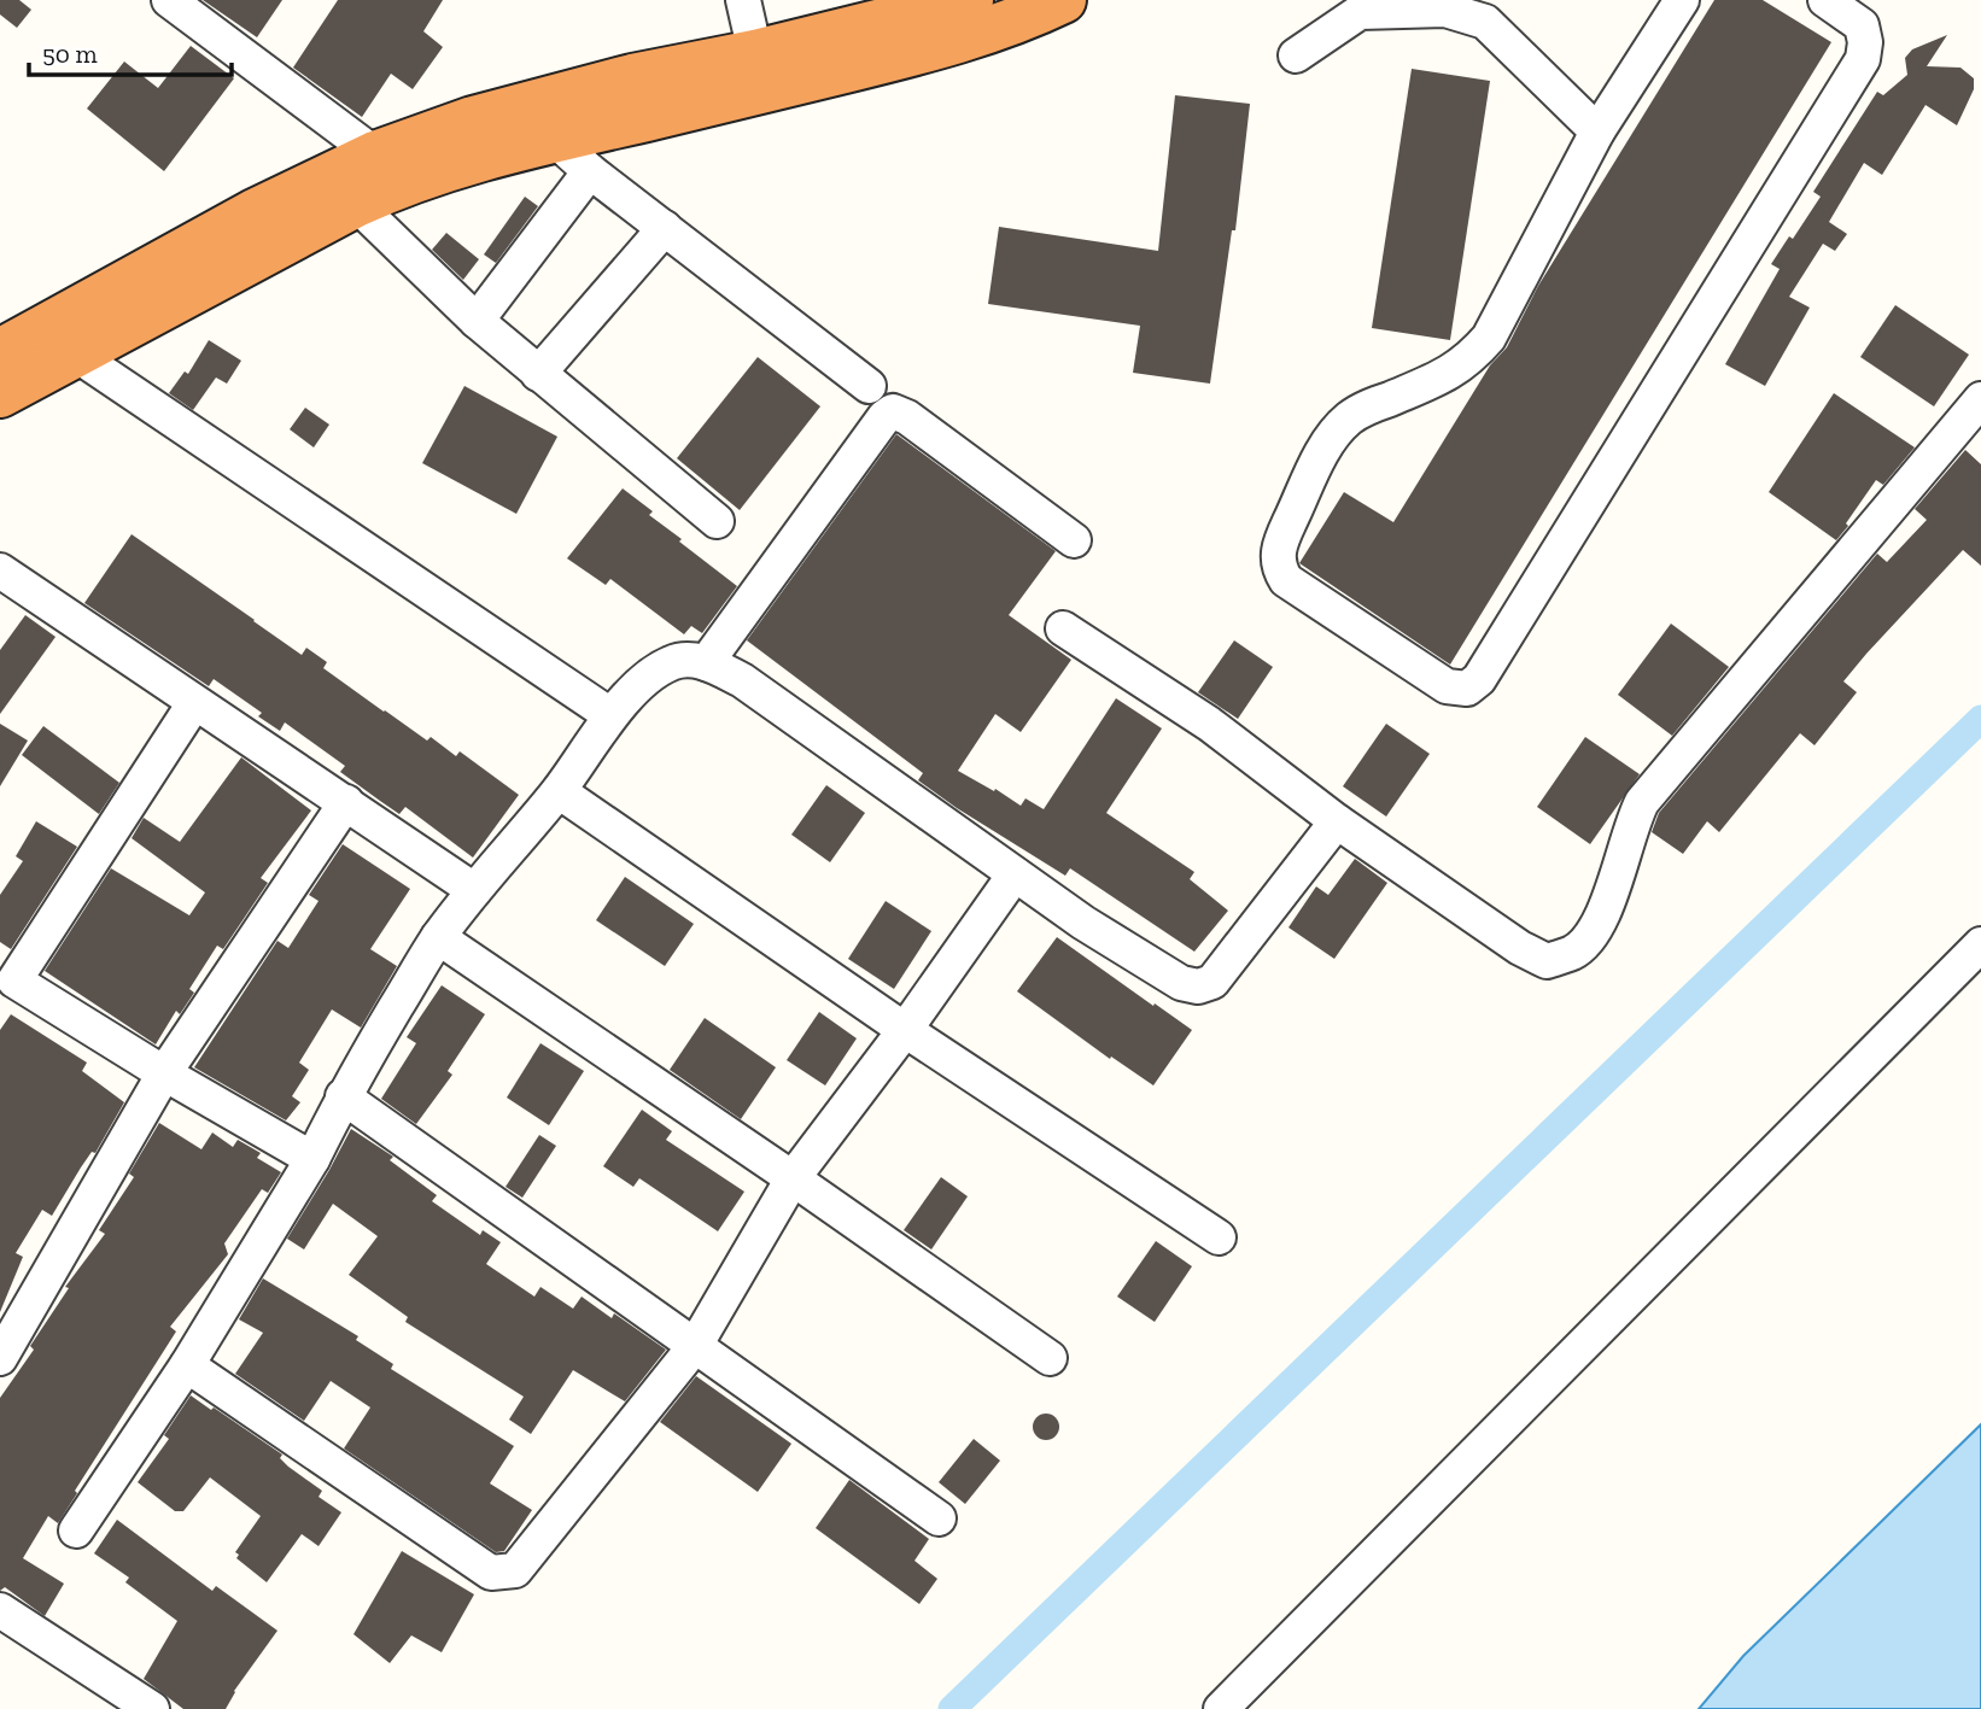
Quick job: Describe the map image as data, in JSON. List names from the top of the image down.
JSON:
{
  "scale_bar": "50 m"
}
